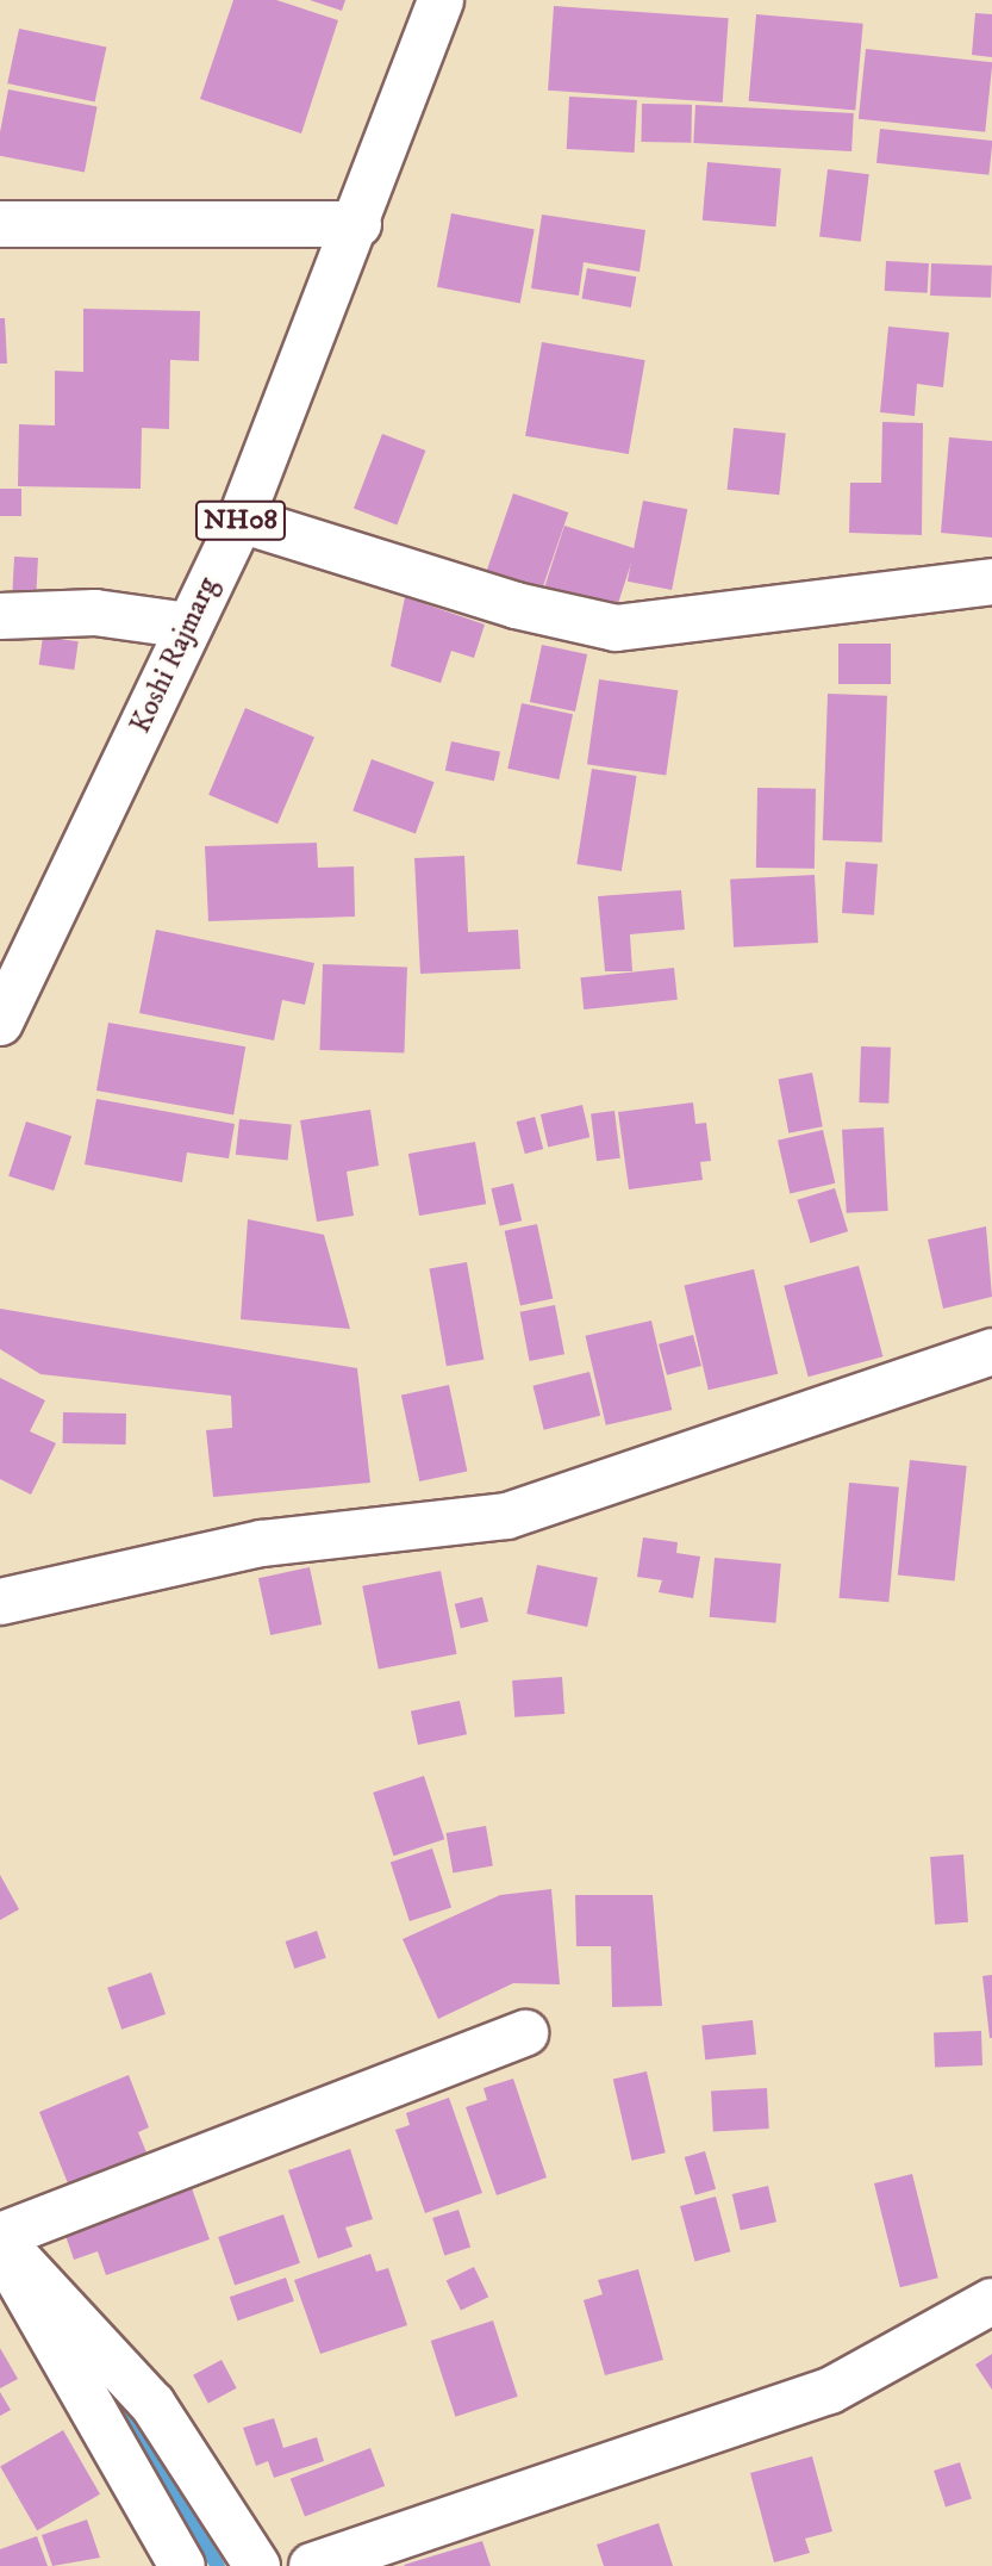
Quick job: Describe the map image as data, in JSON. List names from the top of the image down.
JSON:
{
  "streets": {
    "street": ["NH08", "Koshi Rajmarg"]
  }
}
